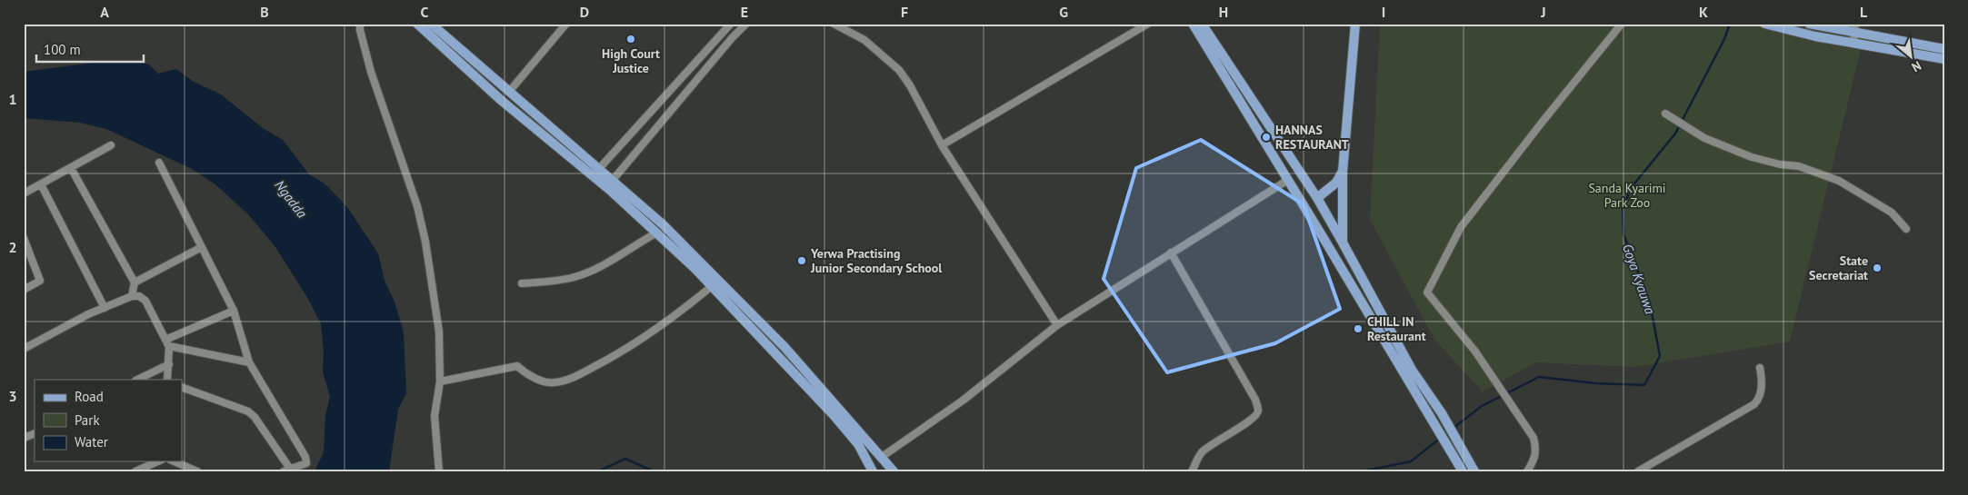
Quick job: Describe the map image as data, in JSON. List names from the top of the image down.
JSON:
{
  "water": ["Ngadda", "Goya Kyauwa"],
  "parks": ["Sanda Kyarimi Park Zoo"],
  "places": [
    "High Court Justice",
    "HANNAS RESTAURANT",
    "Yerwa Practising Junior Secondary School",
    "State Secretariat",
    "CHILL IN Restaurant"
  ],
  "legend": ["Road", "Park", "Water"],
  "scale_bar": "100 m",
  "north": "bottom right",
  "grid": {
    "columns": [
      "A",
      "B",
      "C",
      "D",
      "E",
      "F",
      "G",
      "H",
      "I",
      "J",
      "K",
      "L"
    ],
    "rows": ["1", "2", "3"]
  }
}
